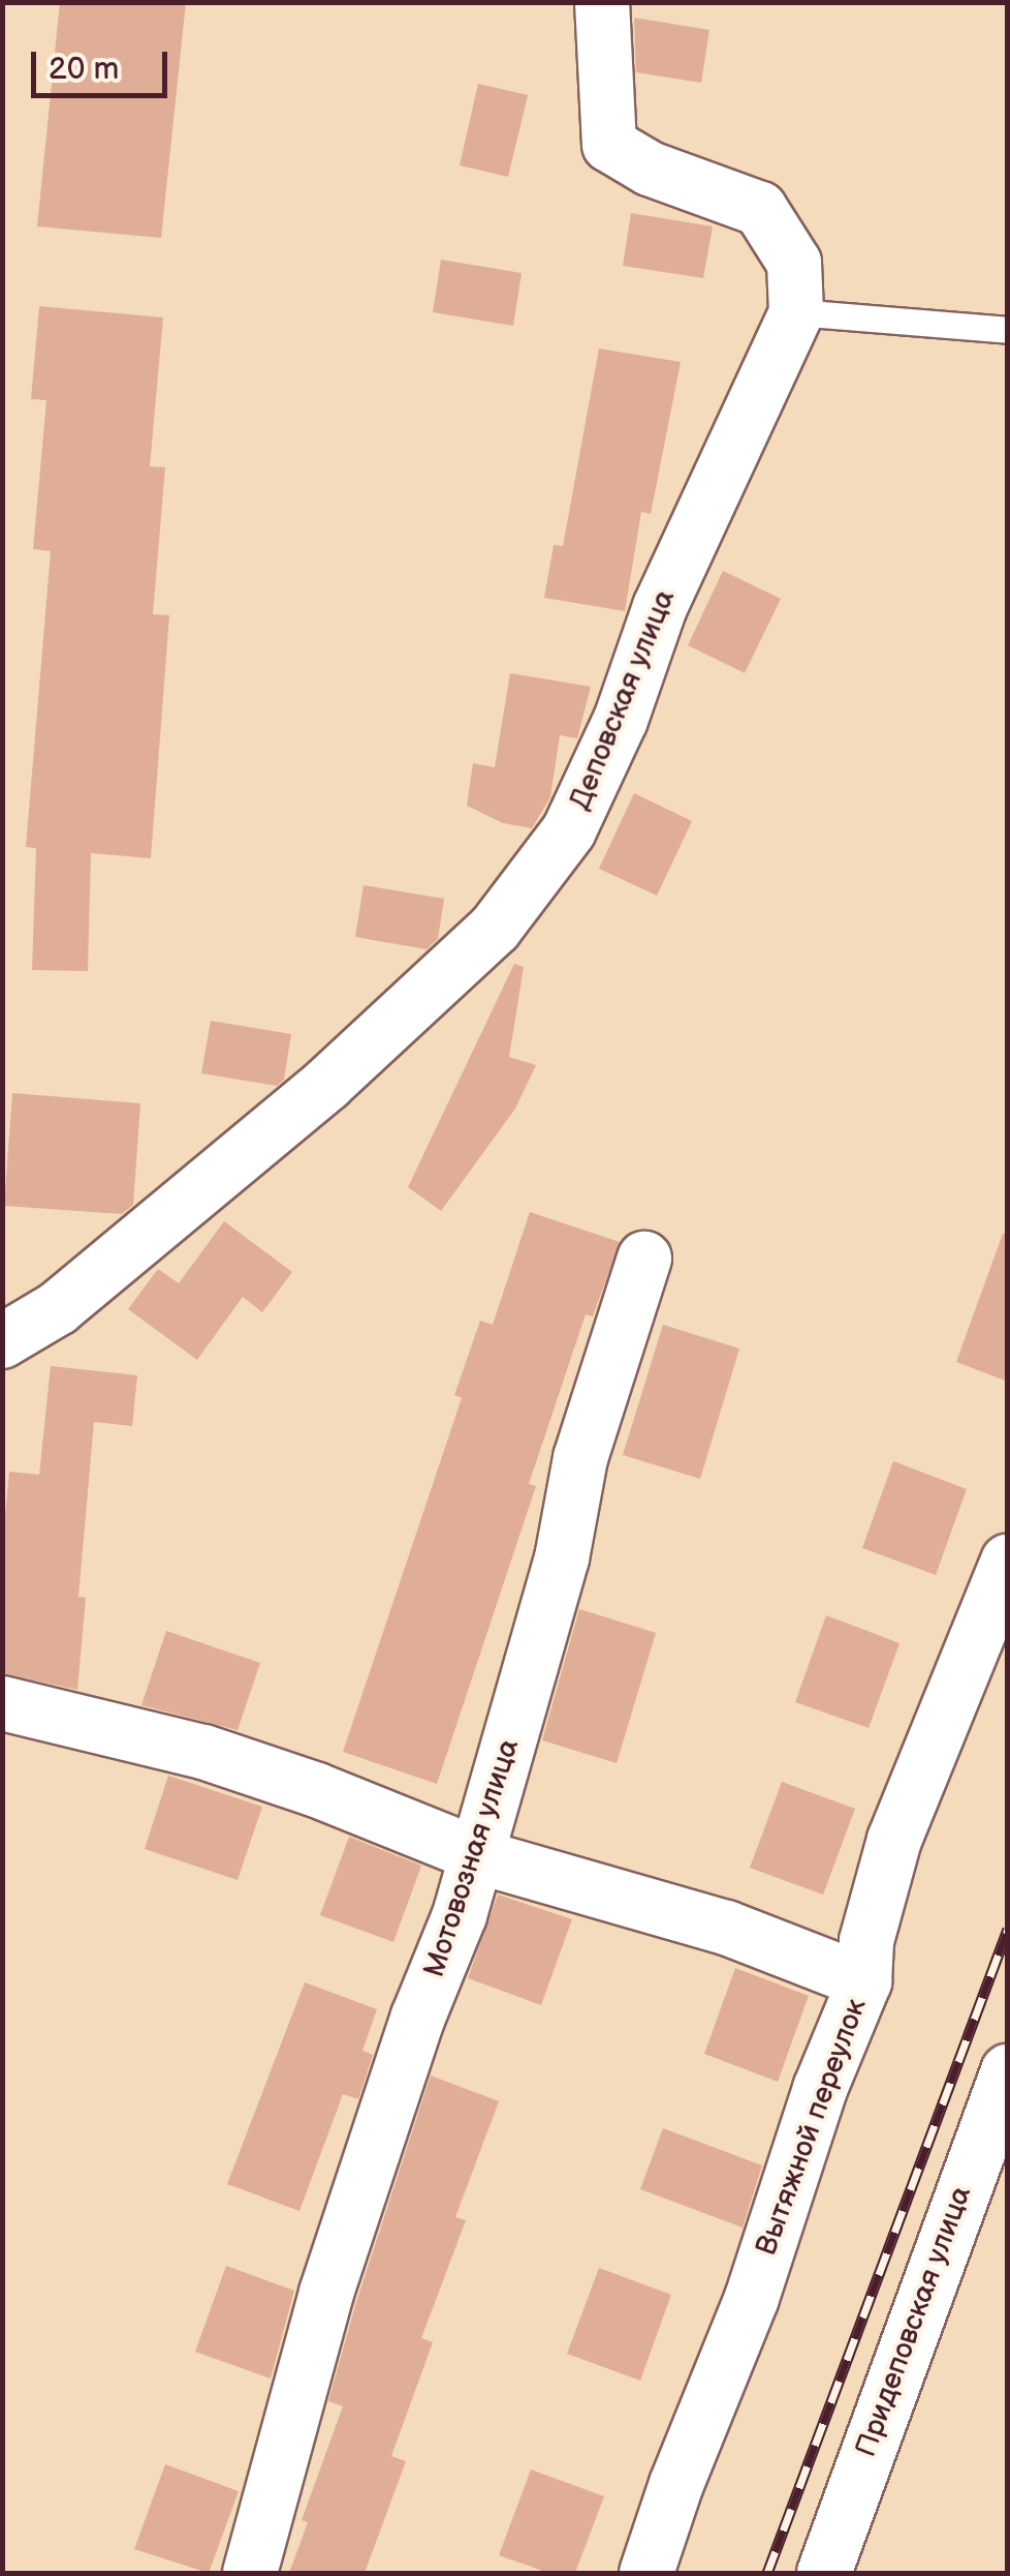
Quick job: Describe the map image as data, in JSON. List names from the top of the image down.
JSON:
{
  "streets": {
    "street": [
      "Деповская улица",
      "Мотовозная улица",
      "Вытяжной переулок",
      "Придеповская улица"
    ]
  },
  "scale_bar": "20 m"
}
